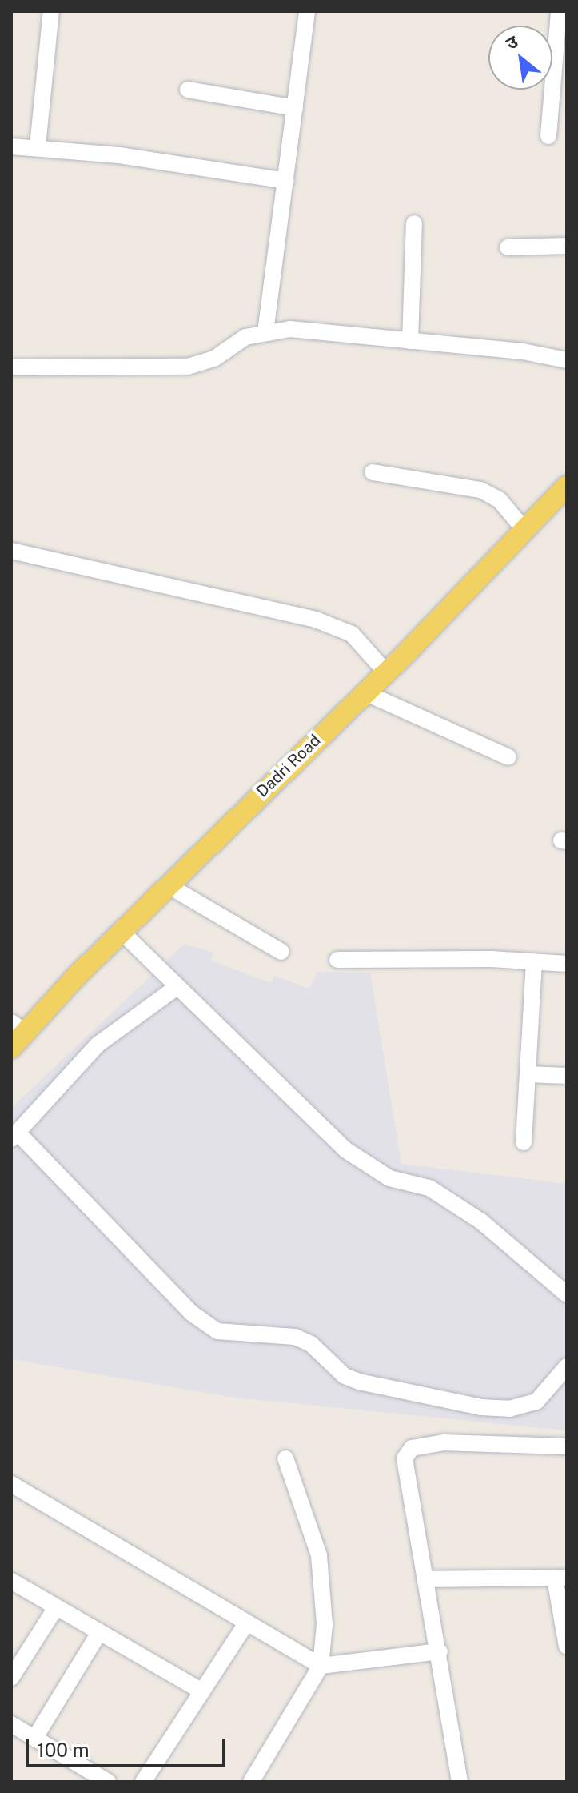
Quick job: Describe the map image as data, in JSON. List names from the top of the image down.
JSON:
{
  "streets": {
    "main road": ["Dadri Road"]
  },
  "scale_bar": "100 m",
  "north": "top left"
}
